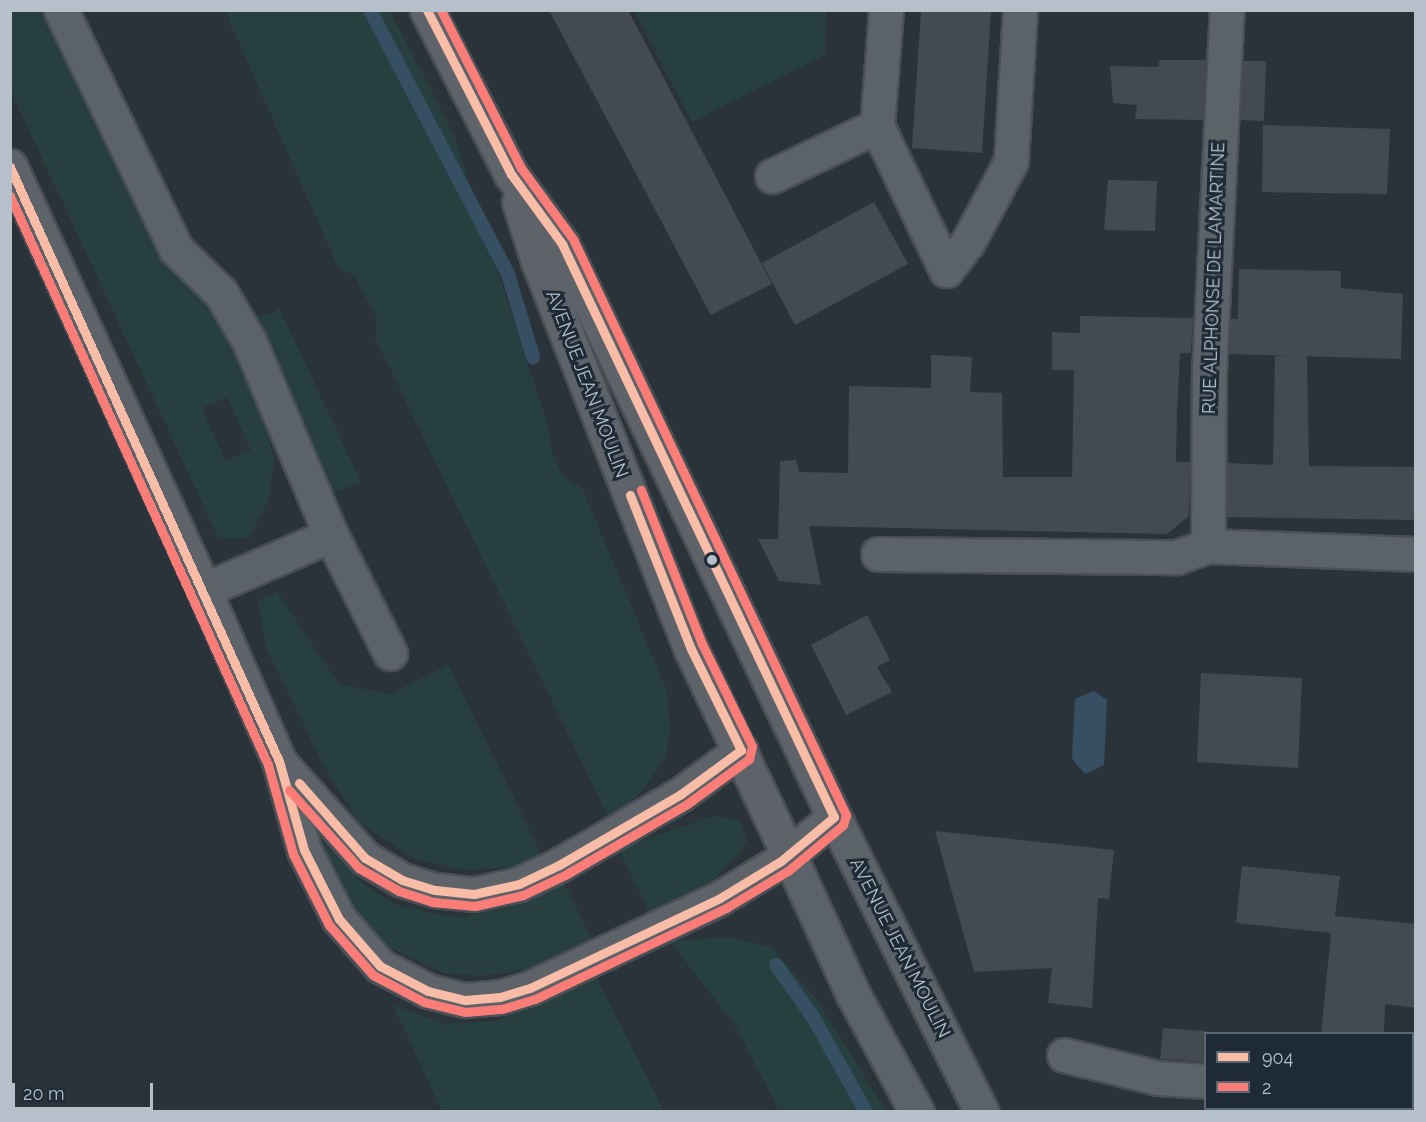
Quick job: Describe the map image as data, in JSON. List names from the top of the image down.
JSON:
{
  "streets": {
    "main road": ["AVENUE JEAN MOULIN"],
    "street": ["RUE ALPHONSE DE LAMARTINE"]
  },
  "lines": ["transit line 904", "transit line 2"],
  "legend": ["904", "2"],
  "scale_bar": "20 m"
}
